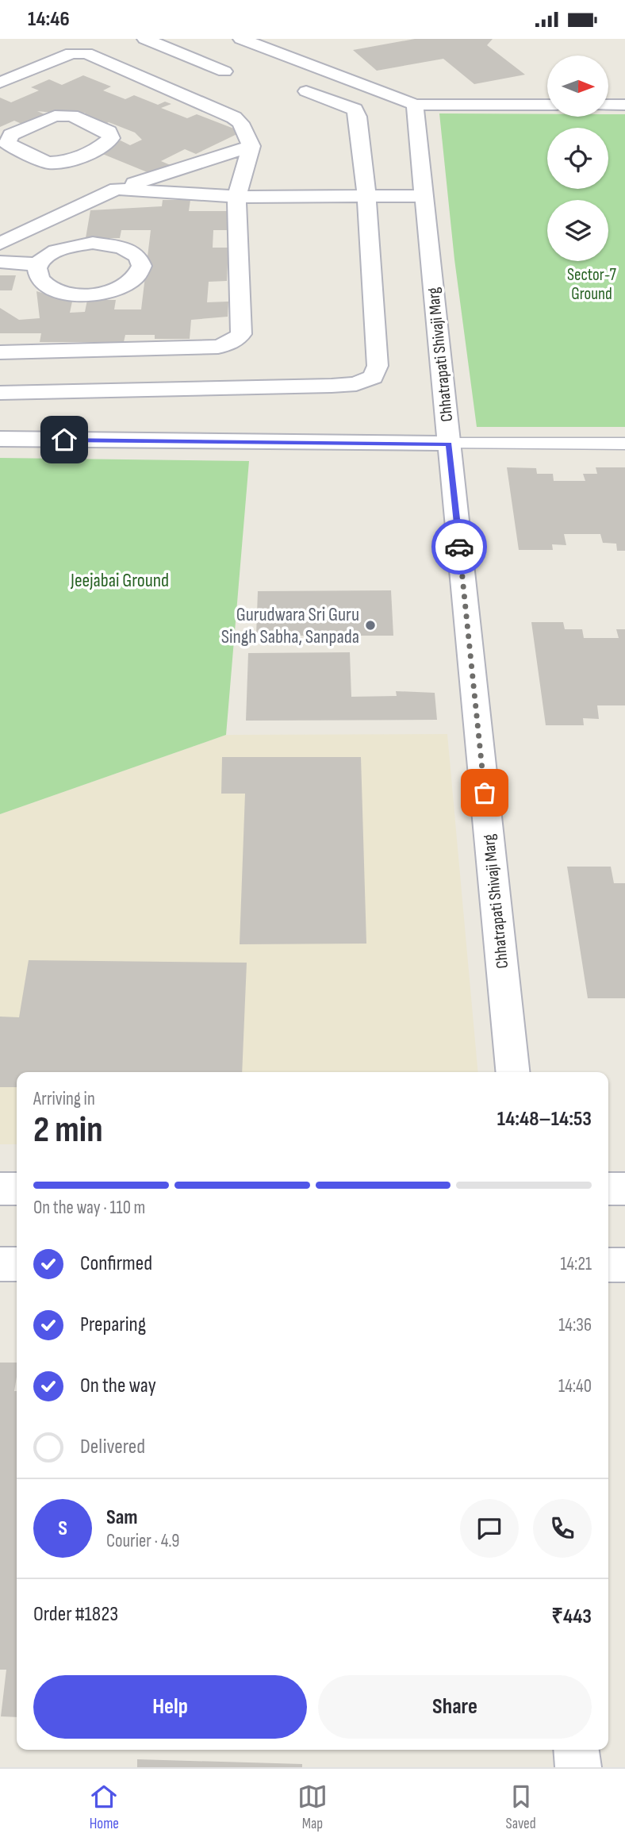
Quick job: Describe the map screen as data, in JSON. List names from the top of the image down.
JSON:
{
  "streets": {
    "street": ["Chhatrapati Shivaji Marg"]
  },
  "parks": ["Sector-7 Ground", "Jeejabai Ground"],
  "places": ["Gurudwara Sri Guru Singh Sabha, Sanpada"],
  "north": "right",
  "page": {
    "status": "14:46",
    "heading": ["2 min", "Arriving in", "14:48–14:53"],
    "panel": [
      "Sam",
      "Courier · 4.9",
      "Order #1823",
      "₹443"
    ],
    "bar": "On the way · 110 m",
    "list": [
      ["Confirmed", "14:21"],
      ["Preparing", "14:36"],
      ["On the way", "14:40"],
      "Delivered"
    ],
    "round": "S",
    "buttons": ["Help", "Share"],
    "tabs": ["Home", "Map", "Saved"]
  }
}
